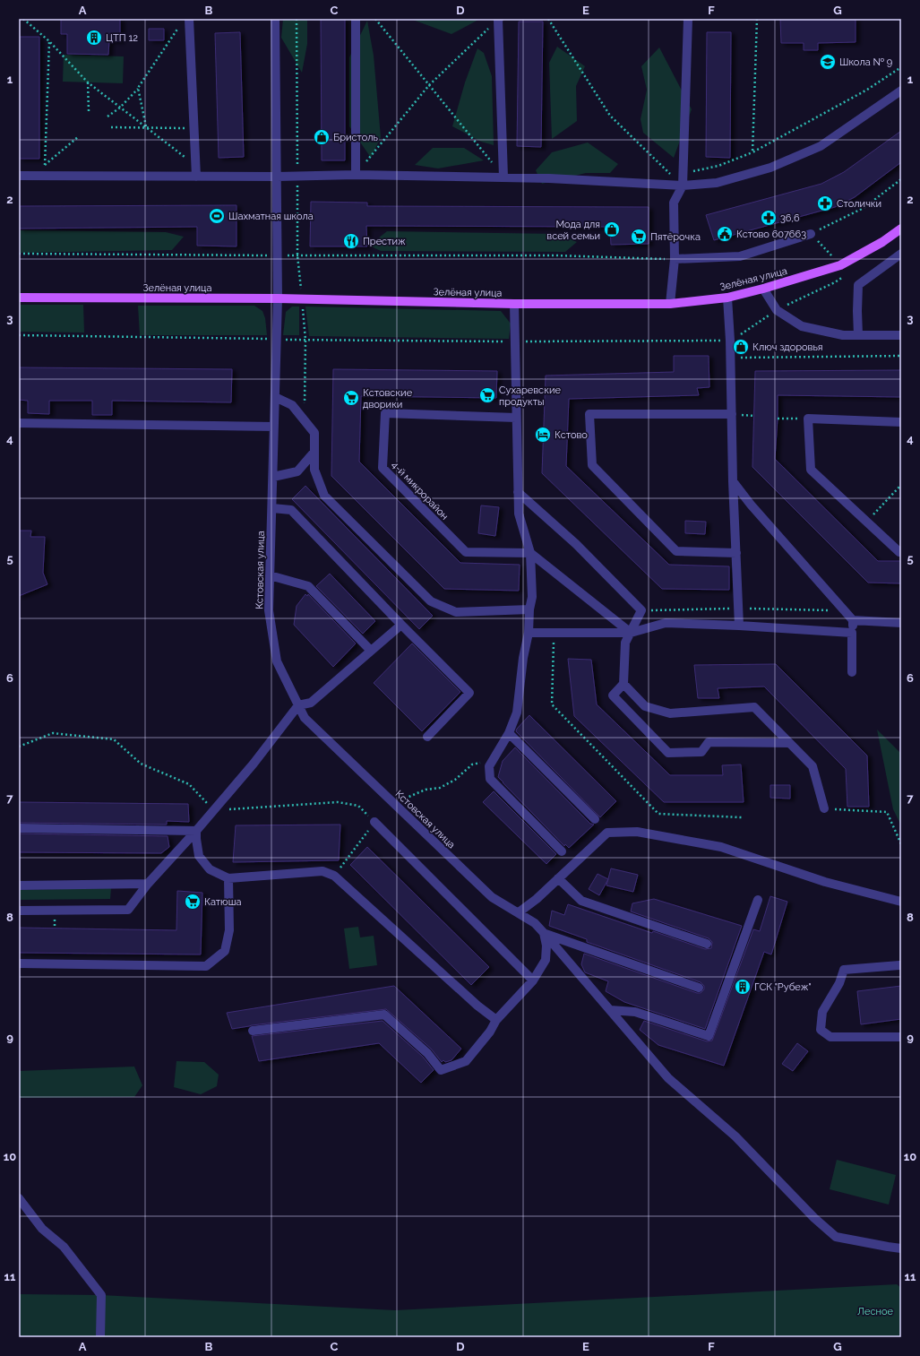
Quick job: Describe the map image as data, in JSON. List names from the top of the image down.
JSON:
{
  "streets": {
    "main road": ["Зелёная улица"],
    "street": ["4-й микрорайон", "Кстовская улица"]
  },
  "crossings": [
    ["Зелёная улица", "Кстовская улица"]
  ],
  "parks": ["Лесное"],
  "places": {
    "building": ["ЦТП 12", "ГСК \"Рубеж\""],
    "school or university": ["Школа № 9"],
    "shop": ["Бристоль", "Мода для всей семьи", "Ключ здоровья"],
    "pharmacy": ["Столички", "36,6"],
    "sports": ["Шахматная школа"],
    "public building": ["Кстово 607663"],
    "supermarket": [
      "Пятёрочка",
      "Сухаревские продукты",
      "Кстовские дворики",
      "Катюша"
    ],
    "restaurant": ["Престиж"],
    "hotel": ["Кстово"]
  },
  "grid": {
    "columns": [
      "A",
      "B",
      "C",
      "D",
      "E",
      "F",
      "G"
    ],
    "rows": [
      "1",
      "2",
      "3",
      "4",
      "5",
      "6",
      "7",
      "8",
      "9",
      "10",
      "11"
    ]
  }
}
